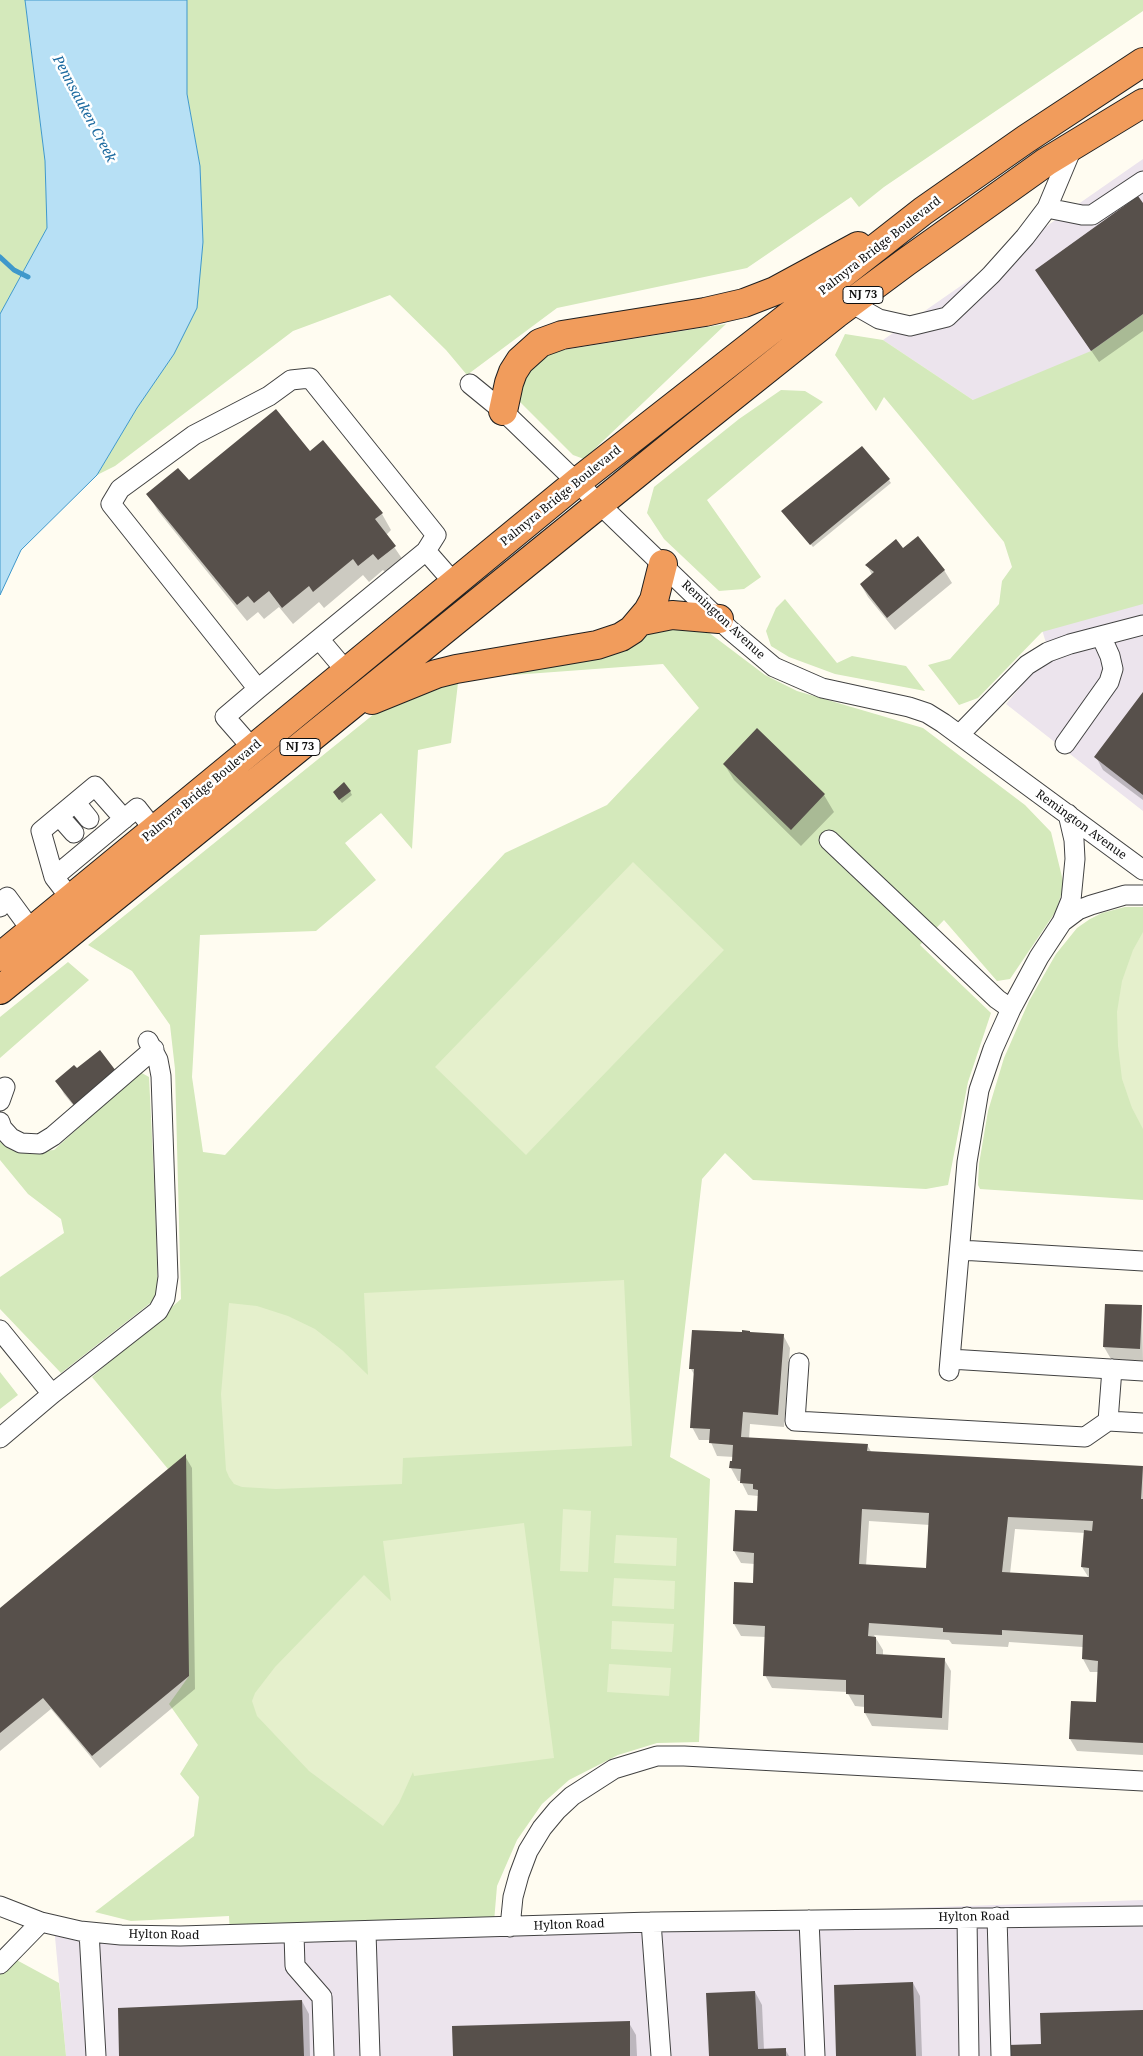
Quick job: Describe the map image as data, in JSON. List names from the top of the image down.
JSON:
{
  "streets": {
    "highway": ["Palmyra Bridge Boulevard", "NJ 73"],
    "street": ["Remington Avenue", "Hylton Road"]
  },
  "crossings": [
    ["Palmyra Bridge Boulevard", "Remington Avenue"],
    ["NJ 73", "Remington Avenue"]
  ],
  "water": ["Pennsauken Creek"]
}
